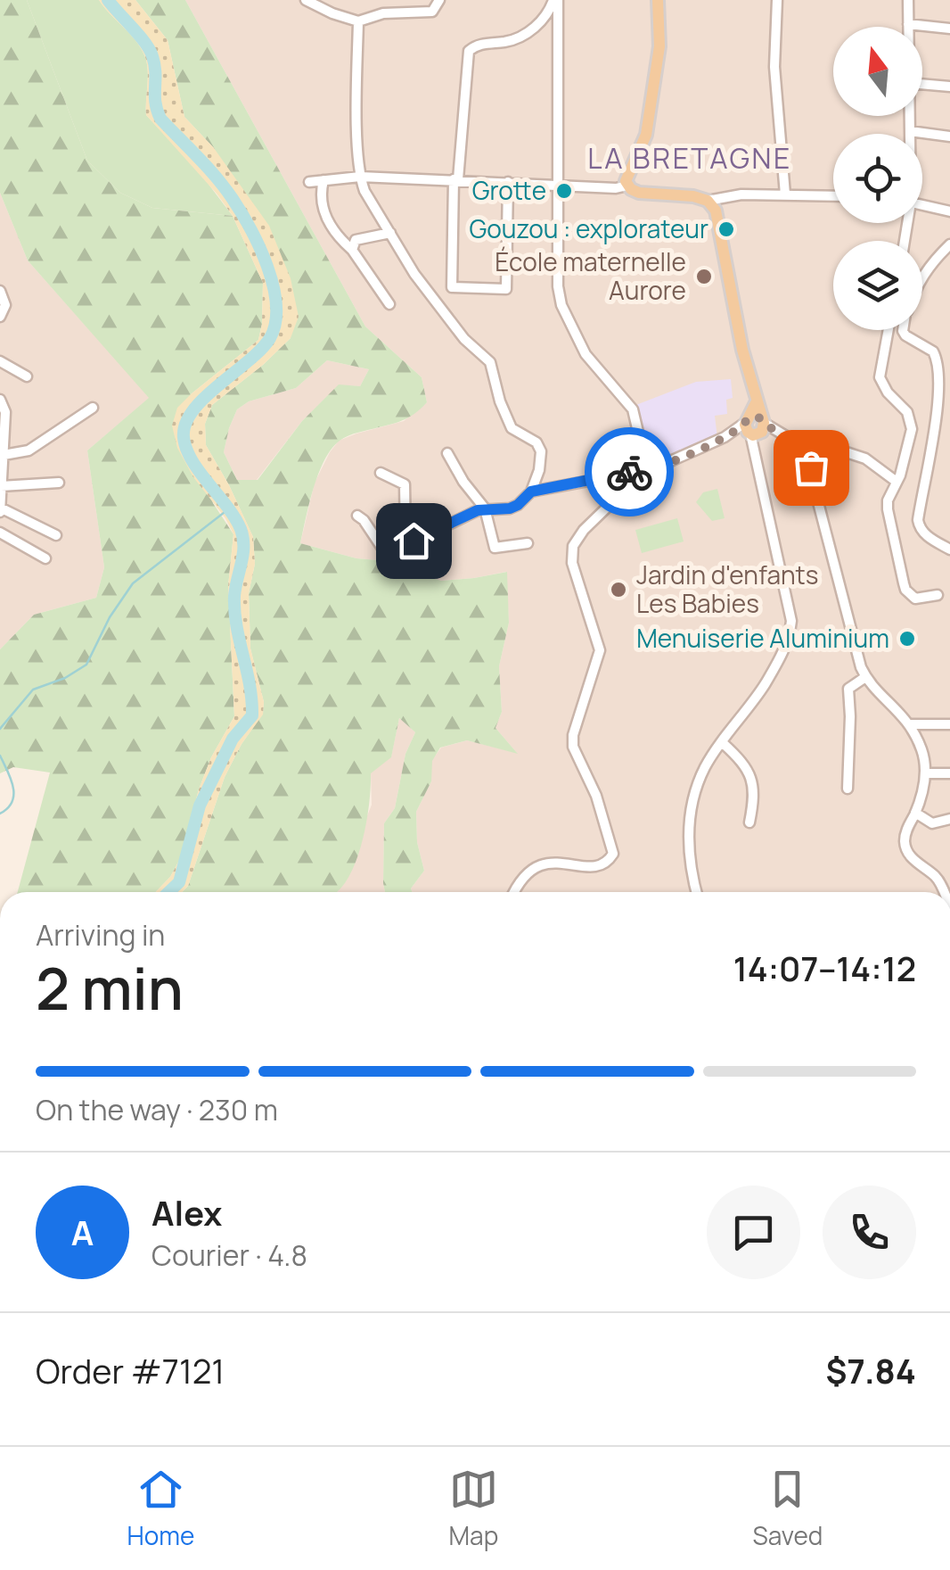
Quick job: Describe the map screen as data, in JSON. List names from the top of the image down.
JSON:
{
  "districts": ["LA BRETAGNE"],
  "places": [
    "Grotte",
    "Gouzou : explorateur",
    "École maternelle Aurore",
    "Jardin d'enfants Les Babies",
    "Menuiserie Aluminium"
  ],
  "north": "top",
  "page": {
    "heading": ["2 min", "Arriving in", "14:07–14:12"],
    "panel": [
      "Alex",
      "Courier · 4.8",
      "Order #7121",
      "$7.84"
    ],
    "bar": "On the way · 230 m",
    "round": "A",
    "tabs": ["Home", "Map", "Saved"]
  }
}
